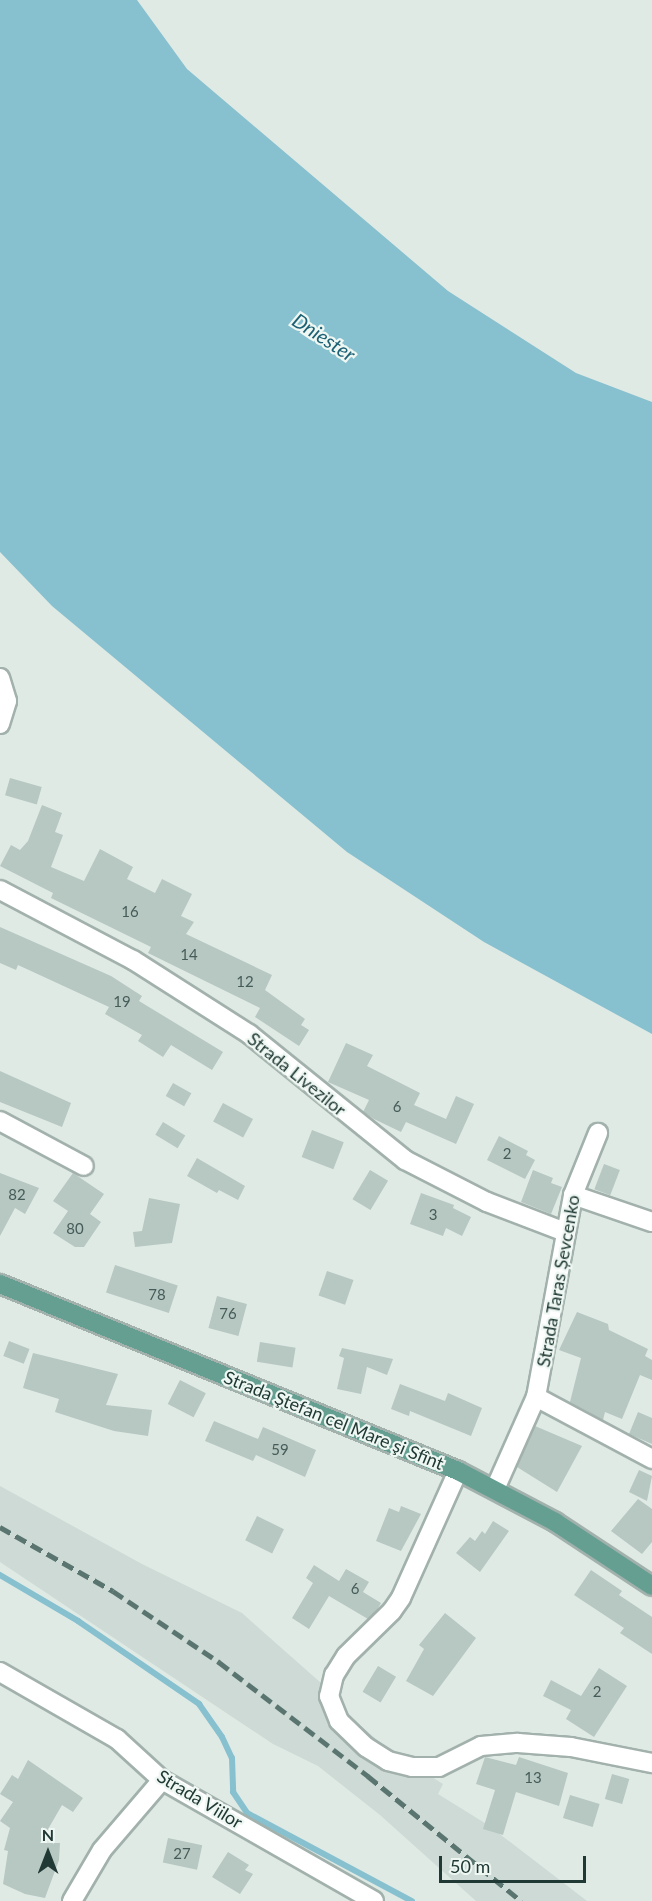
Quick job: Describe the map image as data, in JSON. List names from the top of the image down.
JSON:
{
  "streets": {
    "main road": ["Strada Ştefan cel Mare şi Sfînt"],
    "street": ["Strada Livezilor", "Strada Taras Șevcenko", "Strada Viilor"]
  },
  "crossings": [
    ["Strada Livezilor", "Strada Taras Șevcenko"],
    ["Strada Taras Șevcenko", "Strada Ştefan cel Mare şi Sfînt"]
  ],
  "water": ["Dniester"],
  "house_numbers": [
    "16",
    "14",
    "12",
    "19",
    "6",
    "2",
    "82",
    "3",
    "80",
    "78",
    "76",
    "59",
    "6",
    "2",
    "13",
    "27"
  ],
  "scale_bar": "50 m",
  "north": "top"
}
